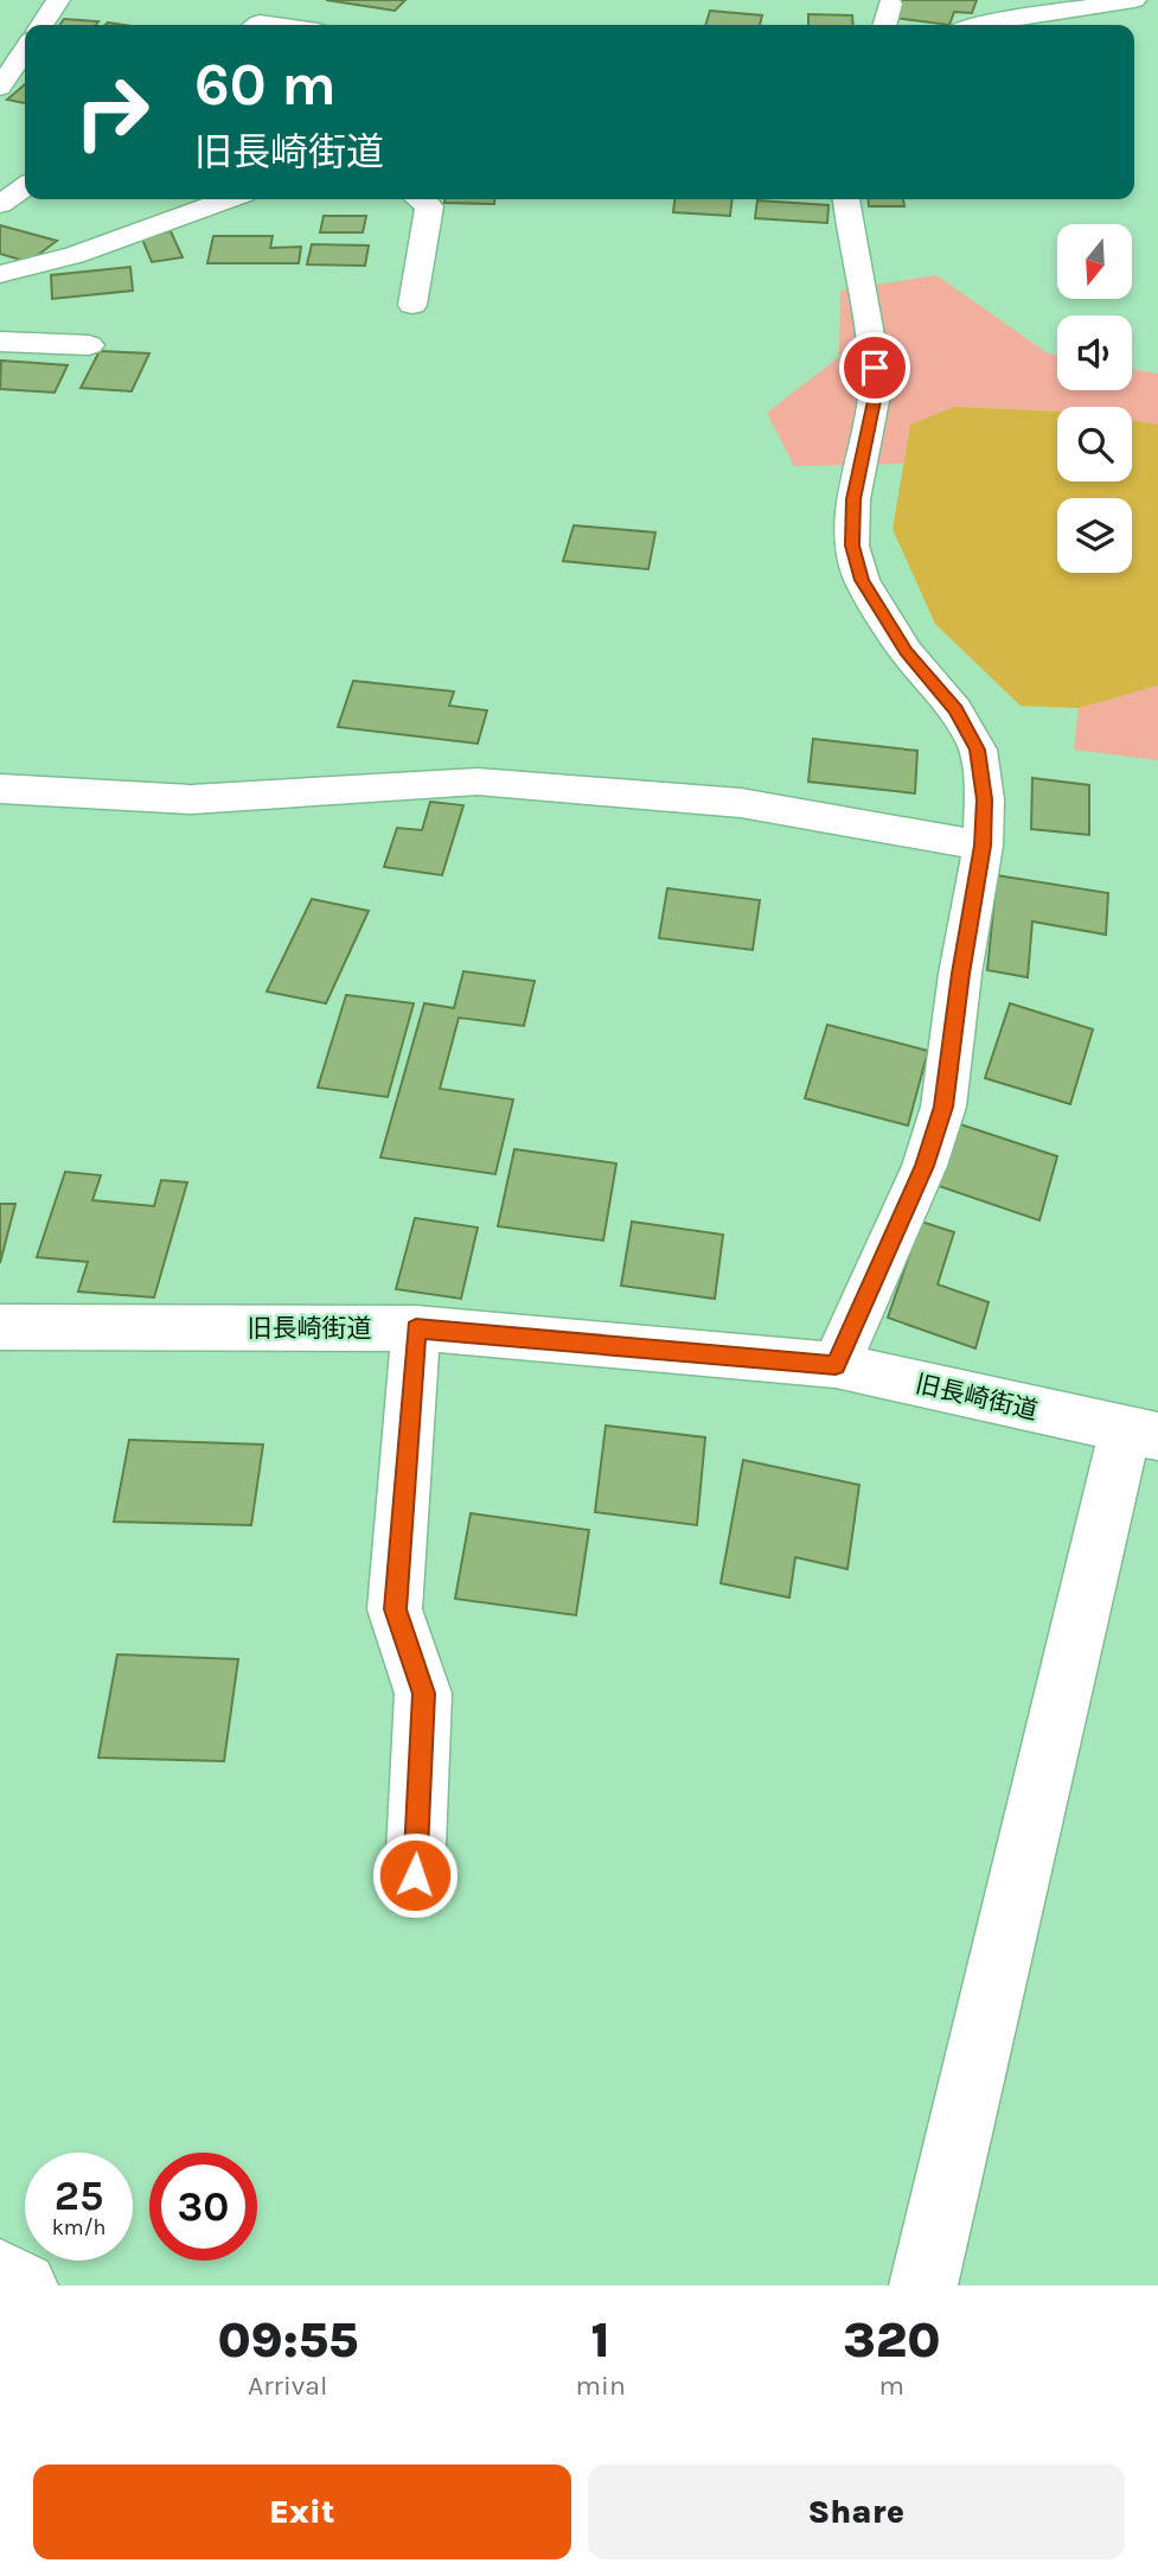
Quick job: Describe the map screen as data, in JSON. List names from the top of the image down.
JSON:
{
  "streets": {
    "street": ["旧長崎街道"]
  },
  "north": "bottom",
  "page": {
    "turn": ["60 m", "旧長崎街道"],
    "speed": "25 km/h",
    "limit": "30",
    "eta": [
      "09:55",
      "Arrival",
      "1",
      "min",
      "320",
      "m"
    ],
    "buttons": ["Exit", "Share"]
  }
}
